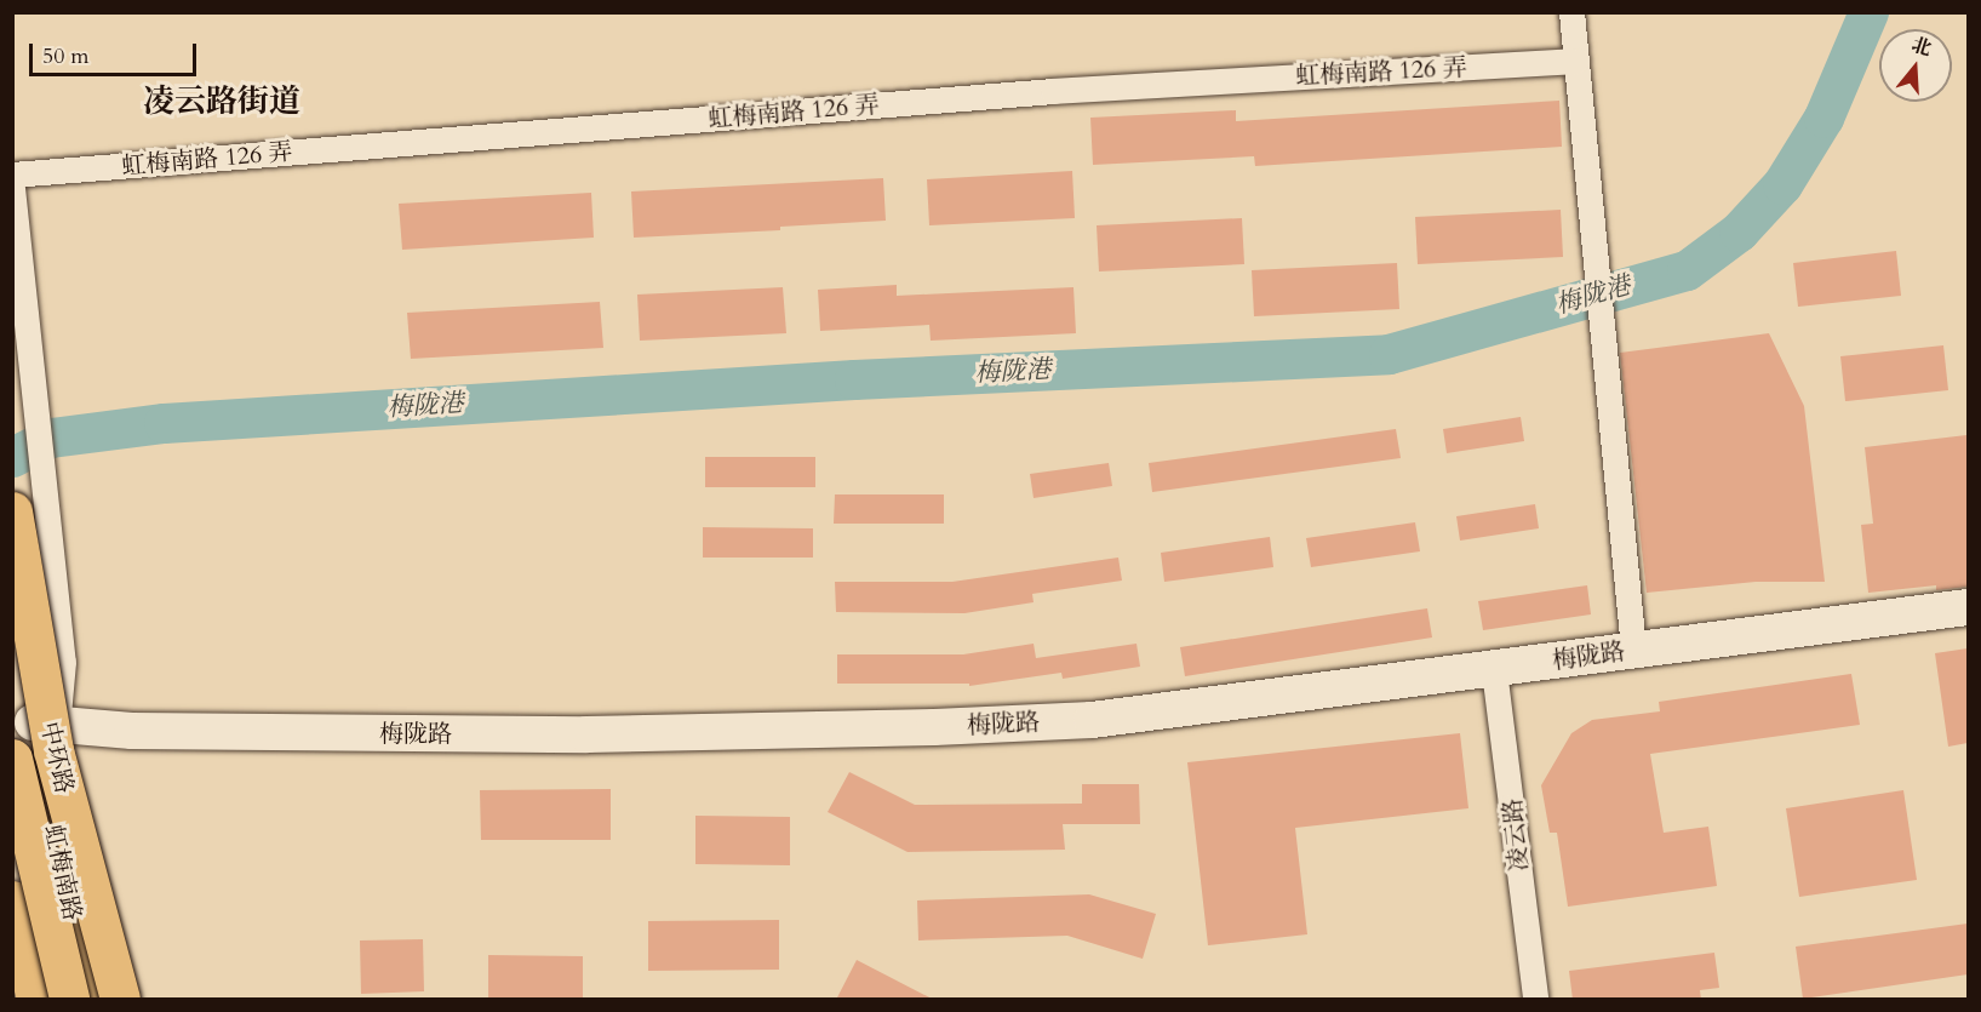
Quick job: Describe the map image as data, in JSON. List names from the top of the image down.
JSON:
{
  "streets": {
    "main road": ["中环路", "虹梅南路"],
    "street": ["虹梅南路 126 弄", "梅陇路", "凌云路"]
  },
  "crossings": [
    ["梅陇路", "凌云路"],
    ["梅陇路", "虹梅南路"],
    ["中环路", "虹梅南路"]
  ],
  "districts": ["凌云路街道"],
  "water": ["梅陇港"],
  "scale_bar": "50 m",
  "north": "top"
}
